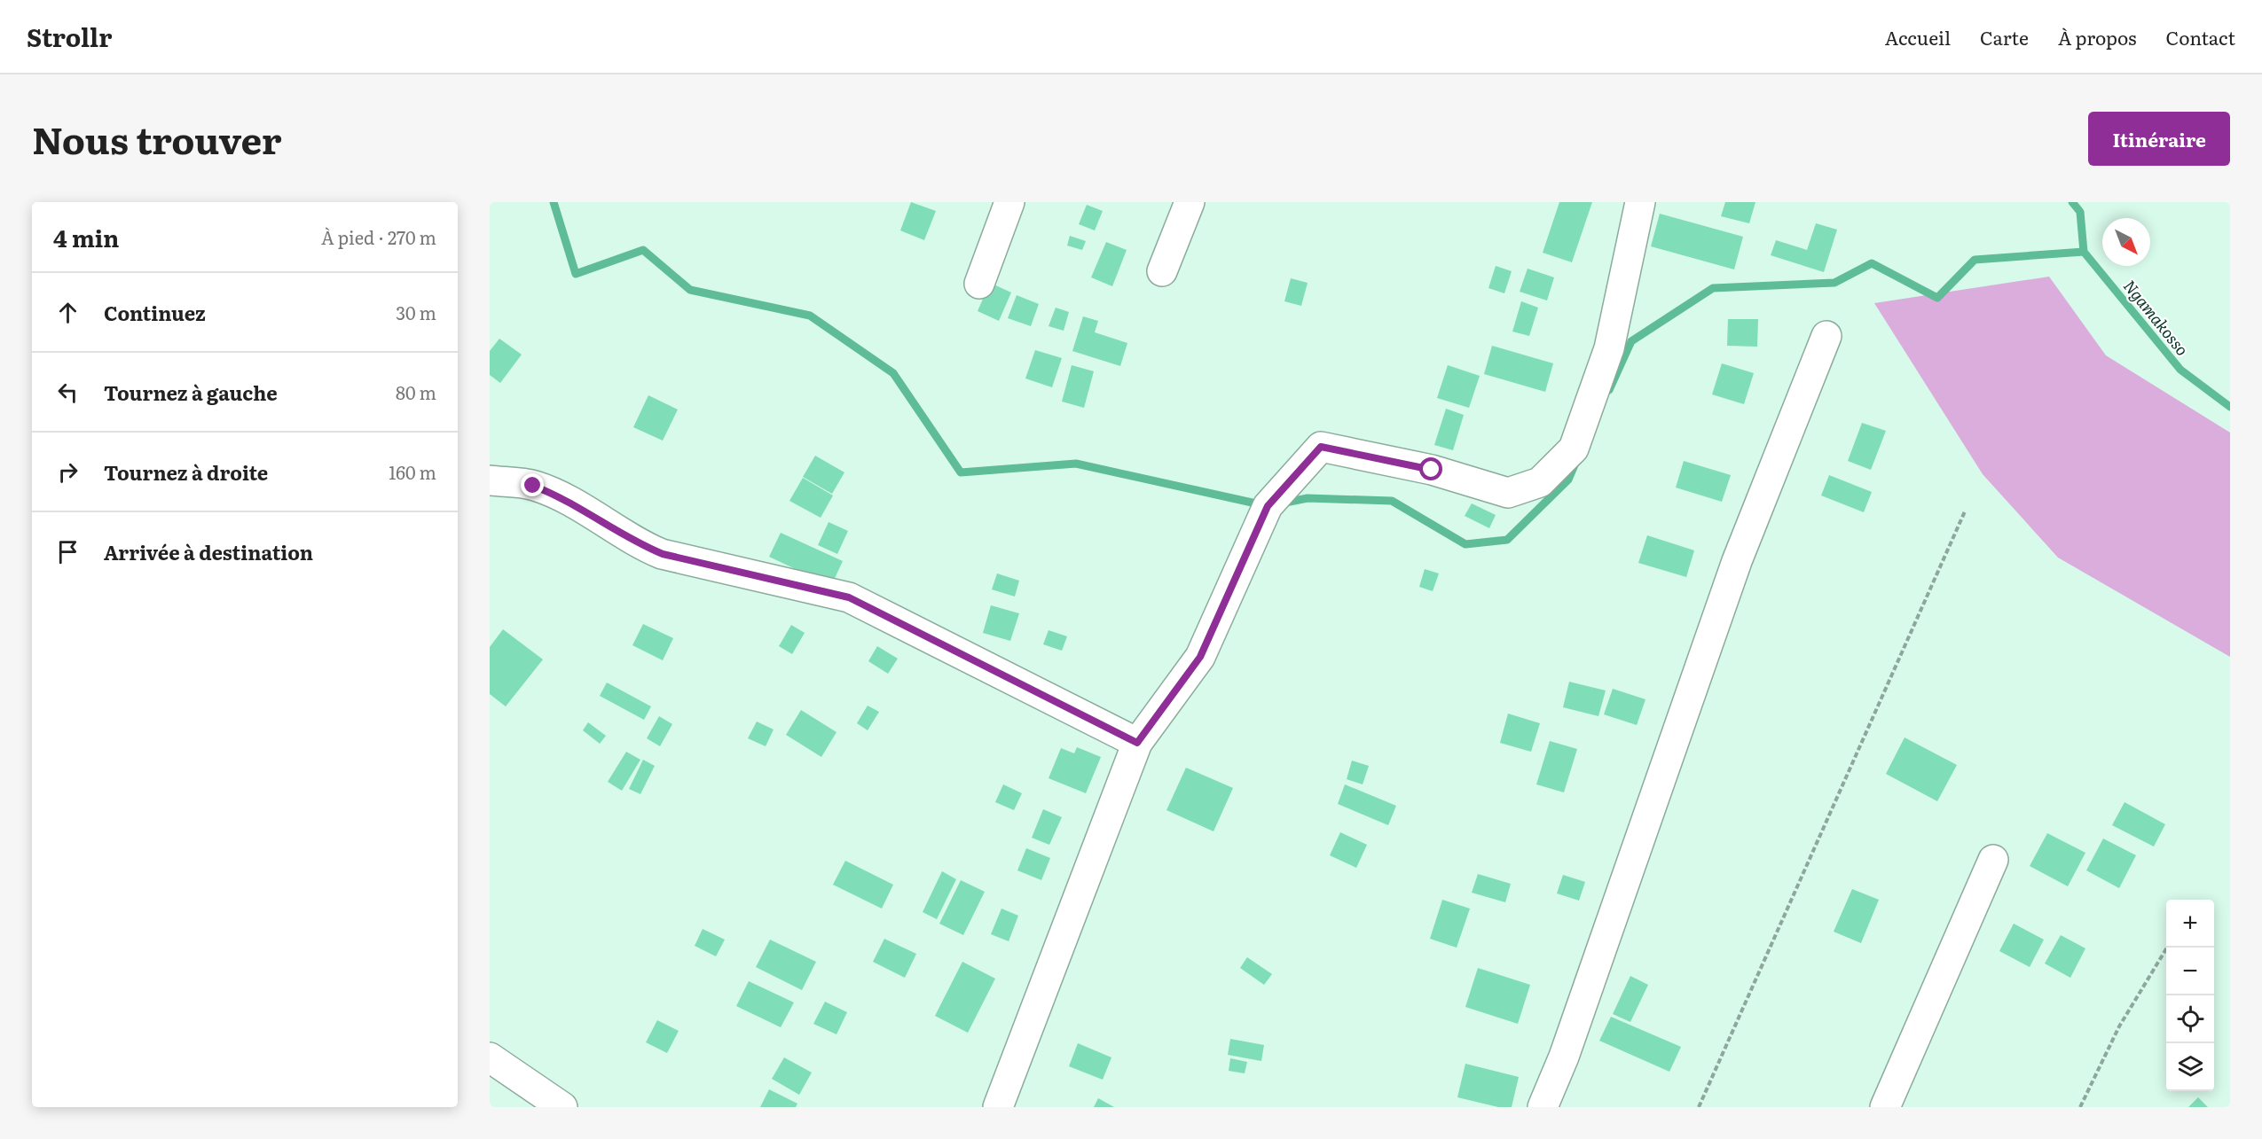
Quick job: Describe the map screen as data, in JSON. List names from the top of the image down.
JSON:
{
  "water": ["Ngamakosso"],
  "north": "bottom right",
  "page": {
    "header": "Strollr",
    "nav": [
      "Accueil",
      "Carte",
      "À propos",
      "Contact"
    ],
    "title": "Nous trouver",
    "buttons": "Itinéraire",
    "heading": ["4 min", "À pied · 270 m"],
    "list": [
      ["Continuez", "30 m"],
      ["Tournez à gauche", "80 m"],
      ["Tournez à droite", "160 m"],
      "Arrivée à destination"
    ],
    "map_buttons": ["+", "−"]
  }
}
